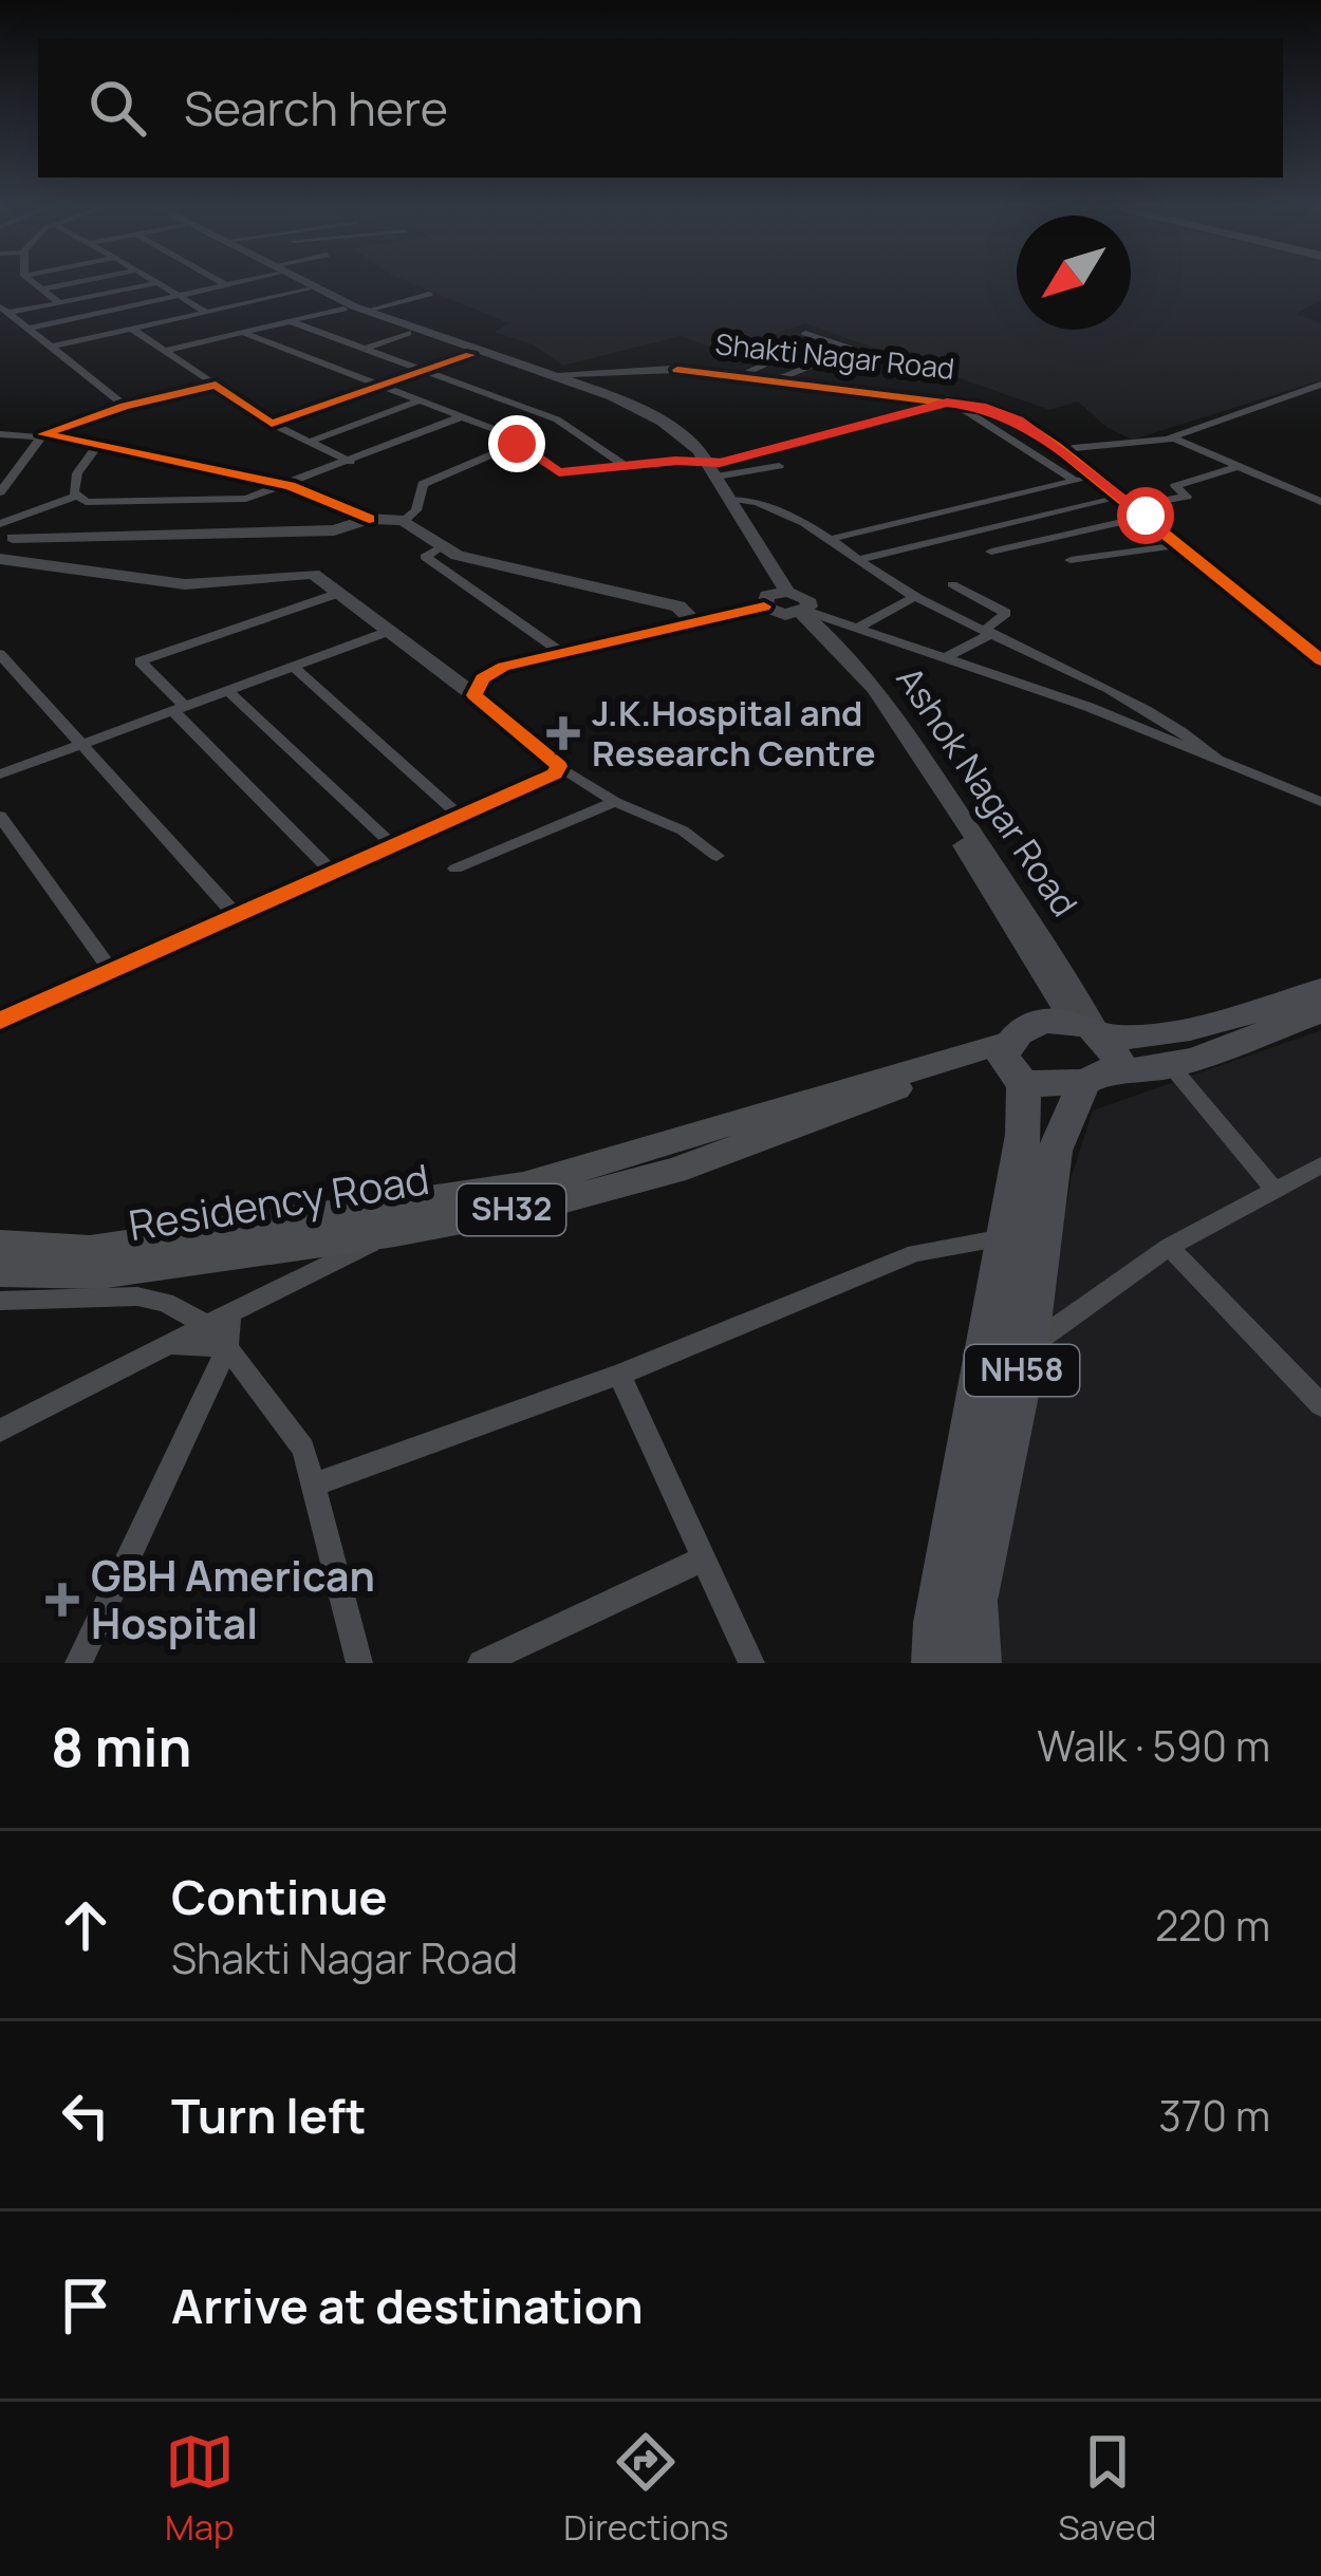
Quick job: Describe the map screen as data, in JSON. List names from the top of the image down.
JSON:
{
  "streets": {
    "highway": ["NH58"],
    "main road": ["Residency Road", "SH32"],
    "street": ["Shakti Nagar Road", "Ashok Nagar Road"]
  },
  "crossings": [
    ["Ashok Nagar Road", "NH58"],
    ["Residency Road", "NH58"]
  ],
  "places": {
    "health": ["J.K.Hospital and Research Centre", "GBH American Hospital"]
  },
  "north": "bottom left",
  "page": {
    "search": "Search here",
    "heading": ["8 min", "Walk · 590 m"],
    "list": [
      ["Continue", "Shakti Nagar Road", "220 m"],
      ["Turn left", "370 m"],
      "Arrive at destination"
    ],
    "nav": ["Map", "Directions", "Saved"]
  }
}
